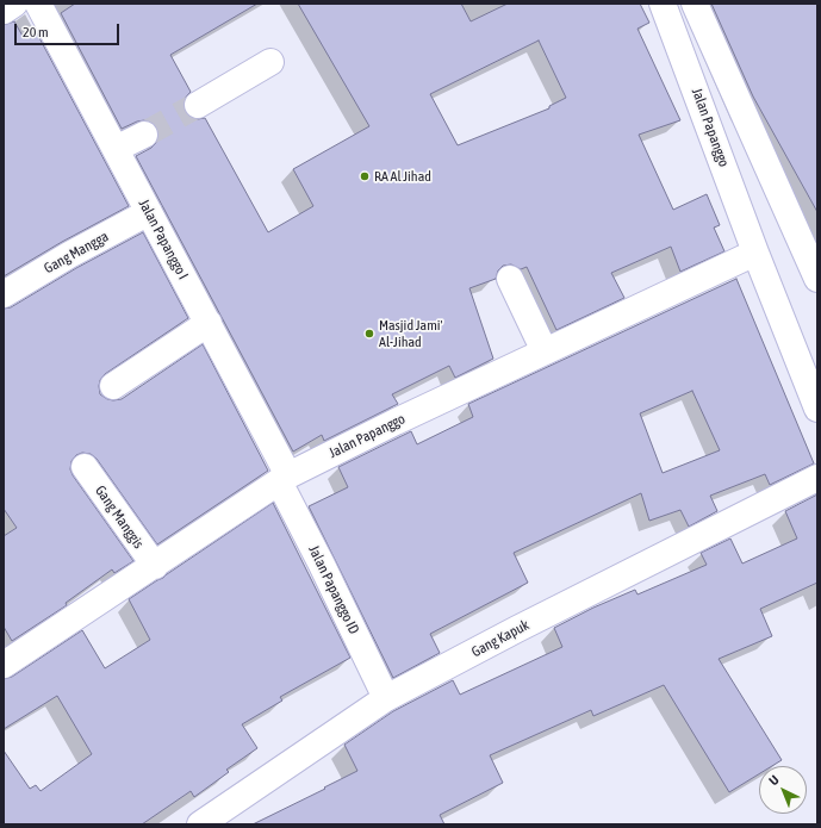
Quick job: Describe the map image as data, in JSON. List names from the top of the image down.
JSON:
{
  "streets": {
    "street": [
      "Jalan Papanggo",
      "Jalan Papanggo I",
      "Gang Mangga",
      "Gang Manggis",
      "Jalan Papanggo ID",
      "Gang Kapuk"
    ]
  },
  "crossings": [
    ["Jalan Papanggo", "Jalan Papanggo I"],
    ["Jalan Papanggo", "Gang Manggis"],
    ["Jalan Papanggo", "Jalan Papanggo ID"],
    ["Jalan Papanggo I", "Gang Mangga"],
    ["Jalan Papanggo I", "Jalan Papanggo ID"],
    ["Jalan Papanggo ID", "Gang Kapuk"]
  ],
  "places": ["RA Al Jihad", "Masjid Jami' Al-Jihad"],
  "scale_bar": "20 m",
  "north": "top left"
}
